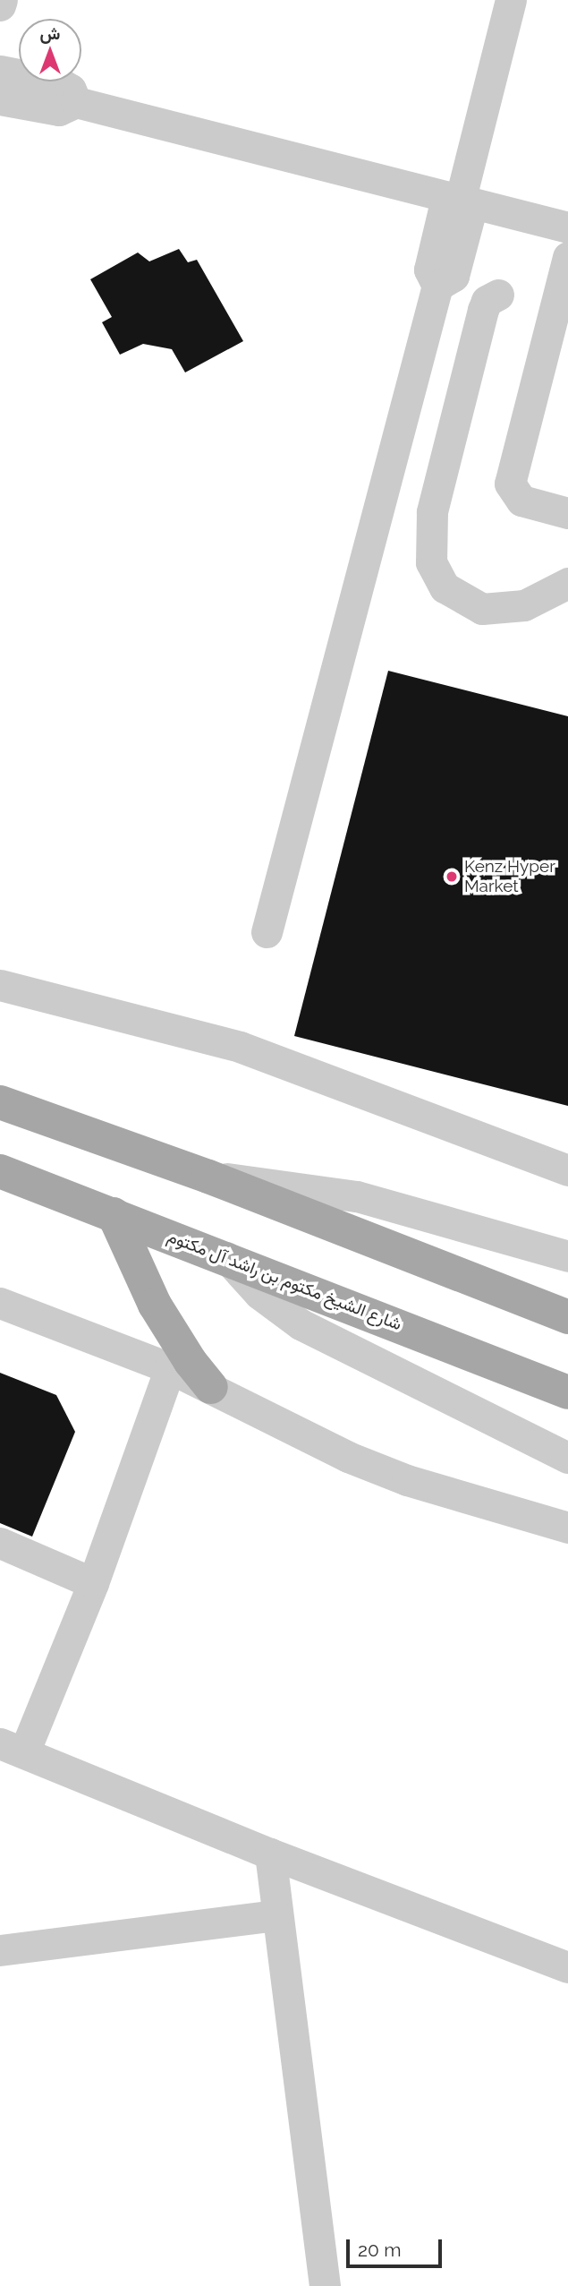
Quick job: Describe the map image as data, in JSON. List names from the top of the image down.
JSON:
{
  "streets": {
    "main road": ["شارع الشيخ مكتوم بن راشد آل مكتوم"]
  },
  "places": ["Kenz Hyper Market"],
  "scale_bar": "20 m",
  "north": "top"
}
